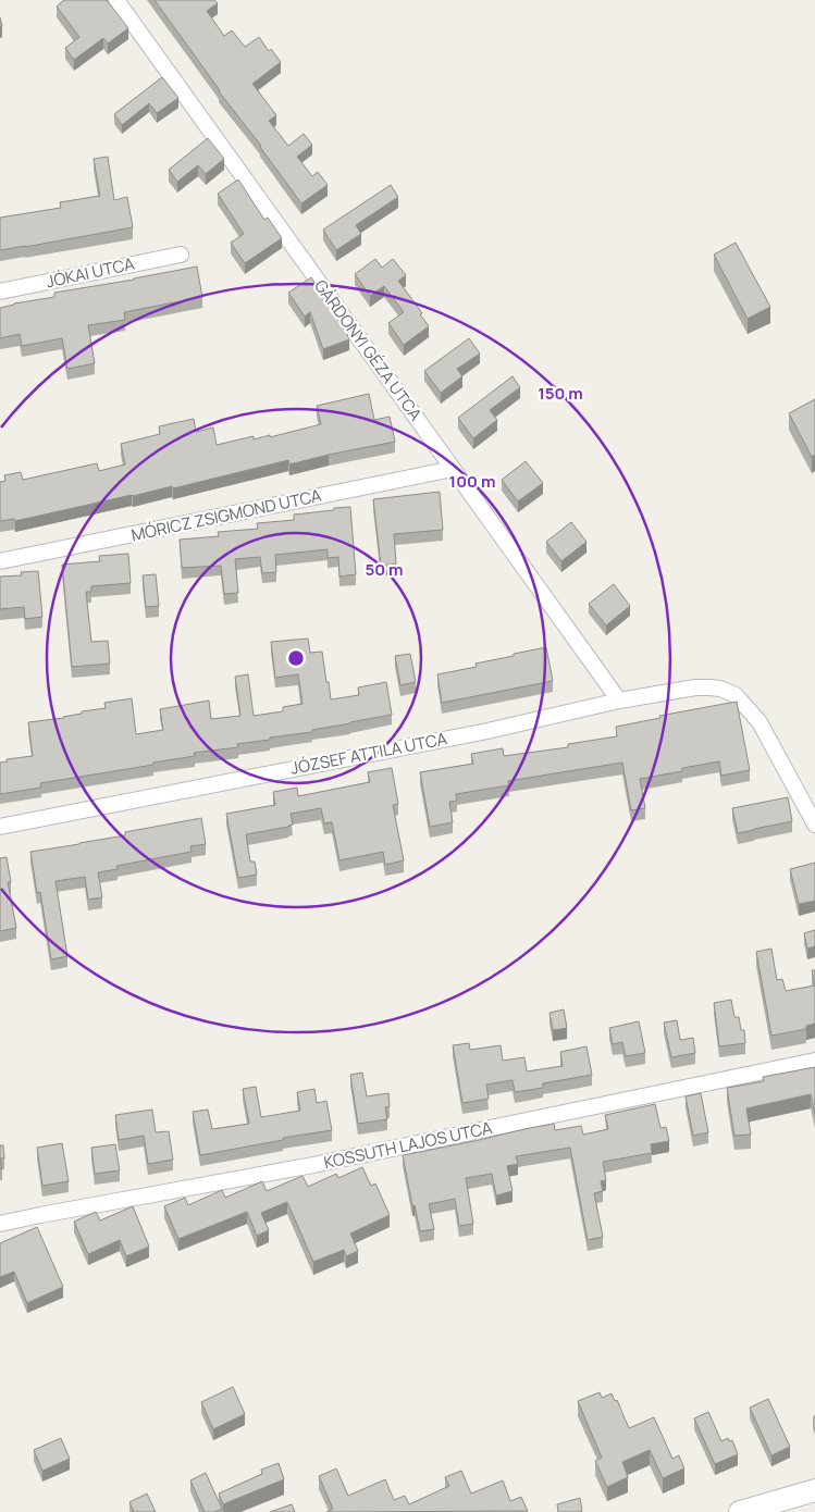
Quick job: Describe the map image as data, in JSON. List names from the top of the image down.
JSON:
{
  "streets": {
    "street": [
      "JÓKAI UTCA",
      "GÁRDONYI GÉZA UTCA",
      "MÓRICZ ZSIGMOND UTCA",
      "JÓZSEF ATTILA UTCA",
      "KOSSUTH LAJOS UTCA"
    ]
  },
  "crossings": [
    ["GÁRDONYI GÉZA UTCA", "MÓRICZ ZSIGMOND UTCA"],
    ["GÁRDONYI GÉZA UTCA", "JÓZSEF ATTILA UTCA"]
  ],
  "rings": ["150 m", "100 m", "50 m"]
}
